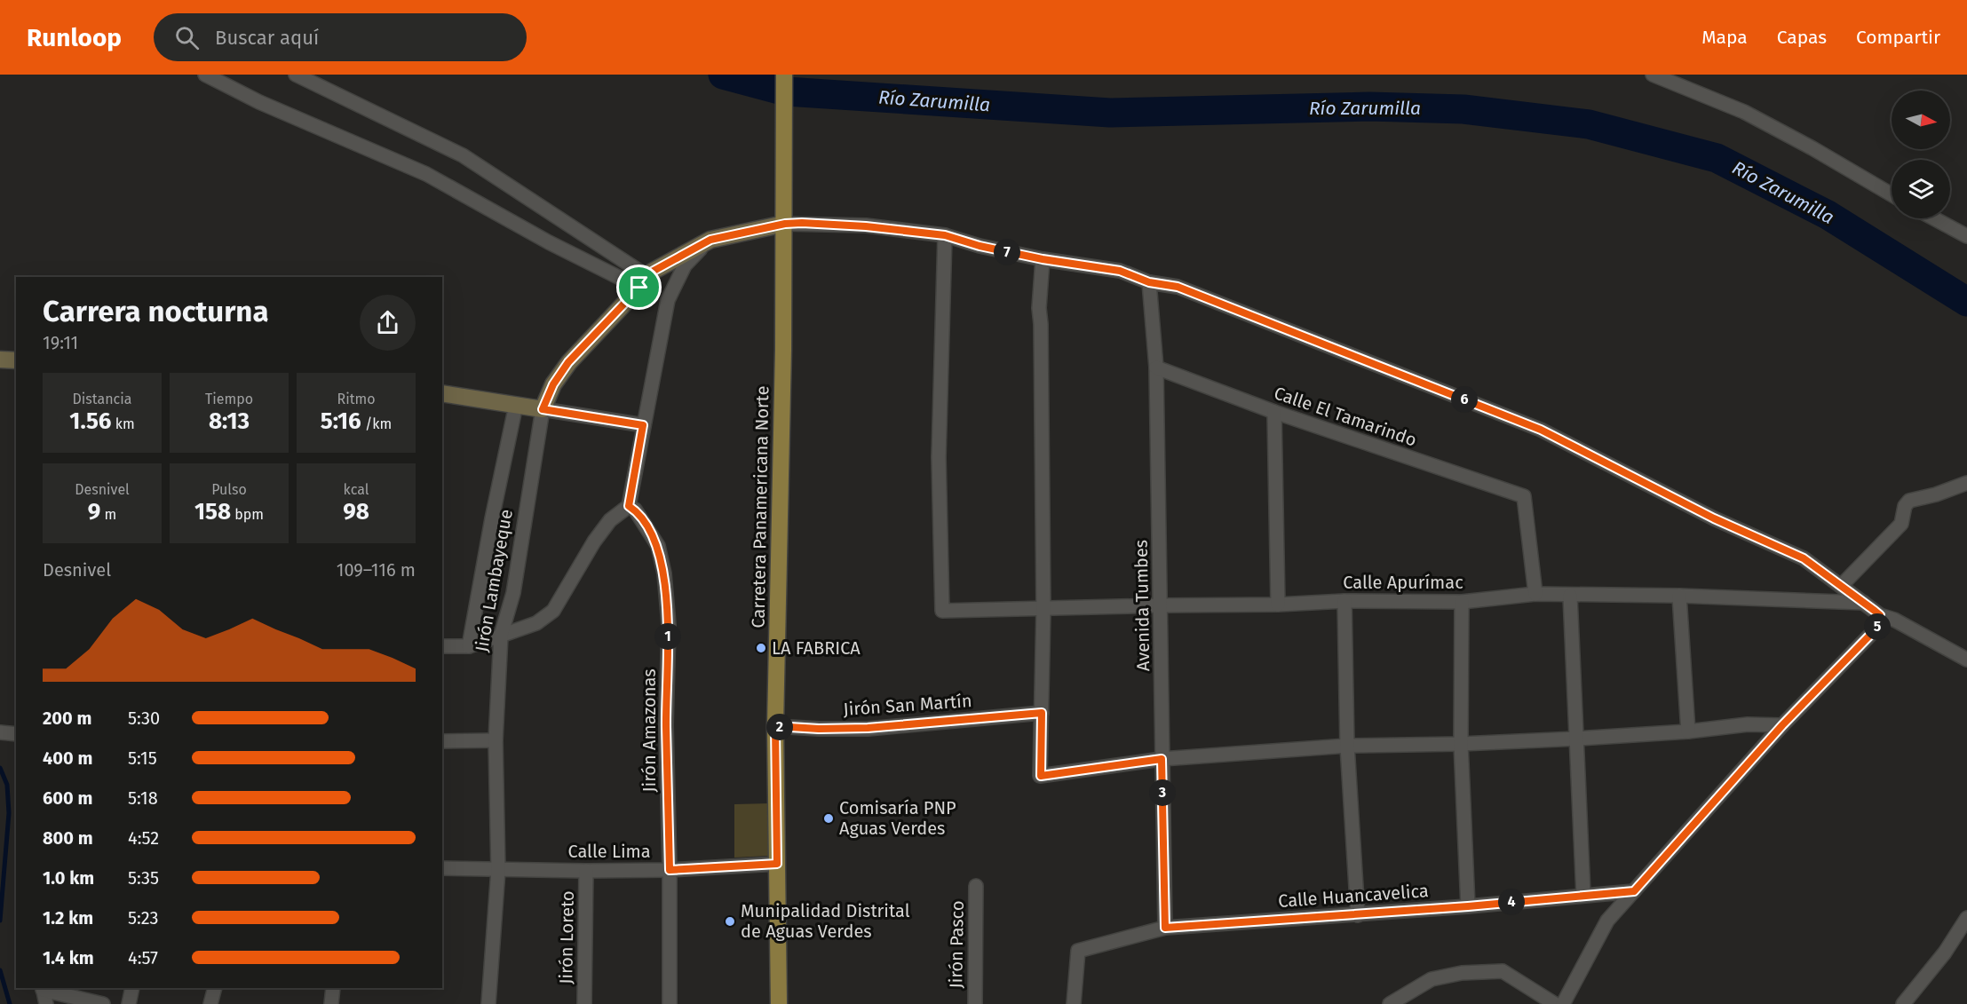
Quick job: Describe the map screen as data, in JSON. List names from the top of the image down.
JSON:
{
  "streets": {
    "main road": ["Carretera Panamericana Norte"],
    "street": [
      "Calle El Tamarindo",
      "Jirón Lambayeque",
      "Calle Apurímac",
      "Avenida Tumbes",
      "Jirón San Martín",
      "Jirón Amazonas",
      "Calle Lima",
      "Calle Huancavelica",
      "Jirón Loreto",
      "Jirón Pasco"
    ]
  },
  "crossings": [
    ["Calle El Tamarindo", "Calle Apurímac"],
    ["Calle El Tamarindo", "Avenida Tumbes"],
    ["Carretera Panamericana Norte", "Jirón Lambayeque"],
    ["Carretera Panamericana Norte", "Jirón San Martín"],
    ["Carretera Panamericana Norte", "Calle Lima"],
    ["Jirón Lambayeque", "Calle Lima"],
    ["Calle Apurímac", "Avenida Tumbes"],
    ["Avenida Tumbes", "Calle Huancavelica"],
    ["Jirón Amazonas", "Calle Lima"],
    ["Calle Lima", "Jirón Loreto"]
  ],
  "water": ["Río Zarumilla"],
  "places": ["LA FABRICA", "Comisaría PNP Aguas Verdes", "Munipalidad Distrital de Aguas Verdes"],
  "north": "right",
  "page": {
    "header": "Runloop",
    "search": "Buscar aquí",
    "nav": ["Mapa", "Capas", "Compartir"],
    "pins": [
      "7",
      "6",
      "5",
      "1",
      "2",
      "3",
      "4"
    ],
    "heading": ["Carrera nocturna", "19:11"],
    "stats": [
      ["Distancia", "1.56 km"],
      ["Tiempo", "8:13"],
      ["Ritmo", "5:16 /km"],
      ["Desnivel", "9 m"],
      ["Pulso", "158 bpm"],
      ["kcal", "98"]
    ],
    "chart": ["Desnivel", "109–116 m"],
    "list": [
      {
        "name": "200 m",
        "note": "5:30"
      },
      {
        "name": "400 m",
        "note": "5:15"
      },
      {
        "name": "600 m",
        "note": "5:18"
      },
      {
        "name": "800 m",
        "note": "4:52"
      },
      {
        "name": "1.0 km",
        "note": "5:35"
      },
      {
        "name": "1.2 km",
        "note": "5:23"
      },
      {
        "name": "1.4 km",
        "note": "4:57"
      }
    ]
  }
}
